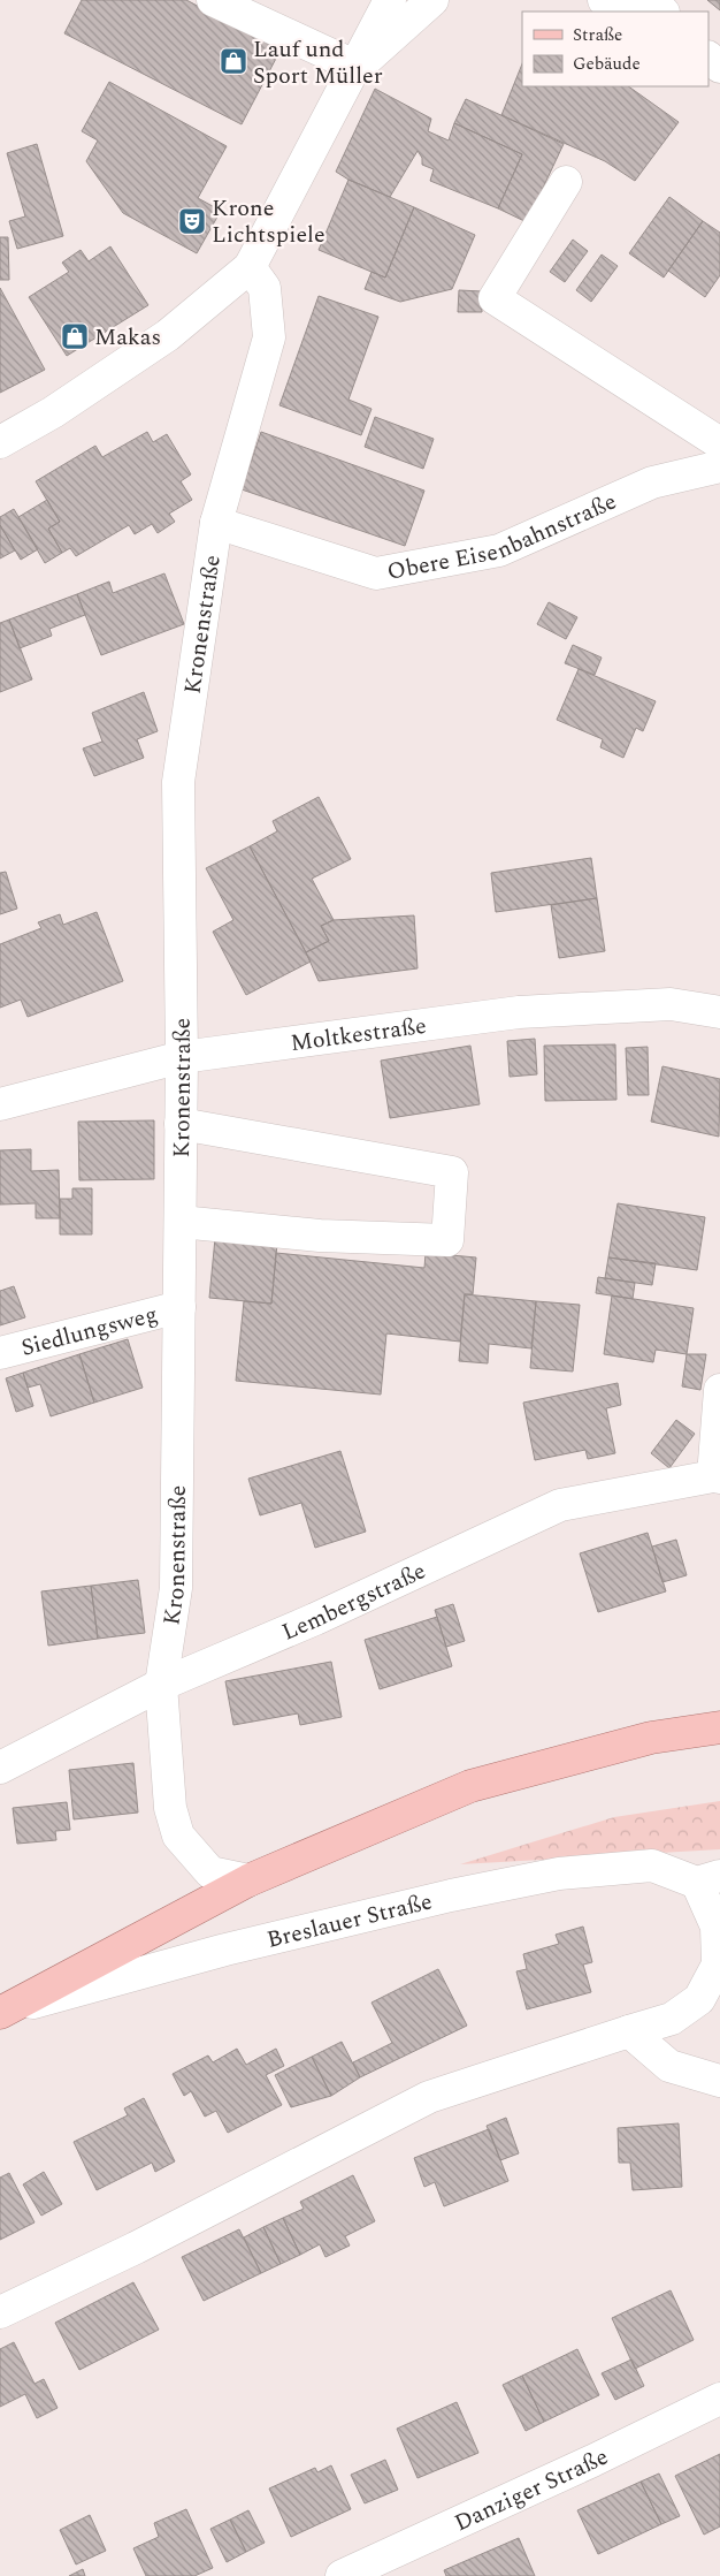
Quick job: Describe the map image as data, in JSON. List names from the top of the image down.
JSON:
{
  "streets": {
    "street": [
      "Obere Eisenbahnstraße",
      "Kronenstraße",
      "Moltkestraße",
      "Siedlungsweg",
      "Lembergstraße",
      "Breslauer Straße",
      "Danziger Straße"
    ]
  },
  "crossings": [
    ["Obere Eisenbahnstraße", "Kronenstraße"],
    ["Kronenstraße", "Moltkestraße"],
    ["Kronenstraße", "Siedlungsweg"],
    ["Kronenstraße", "Lembergstraße"]
  ],
  "places": {
    "shop": ["Lauf und Sport Müller", "Makas"],
    "theatre": ["Krone Lichtspiele"]
  },
  "legend": ["Straße", "Gebäude"]
}
